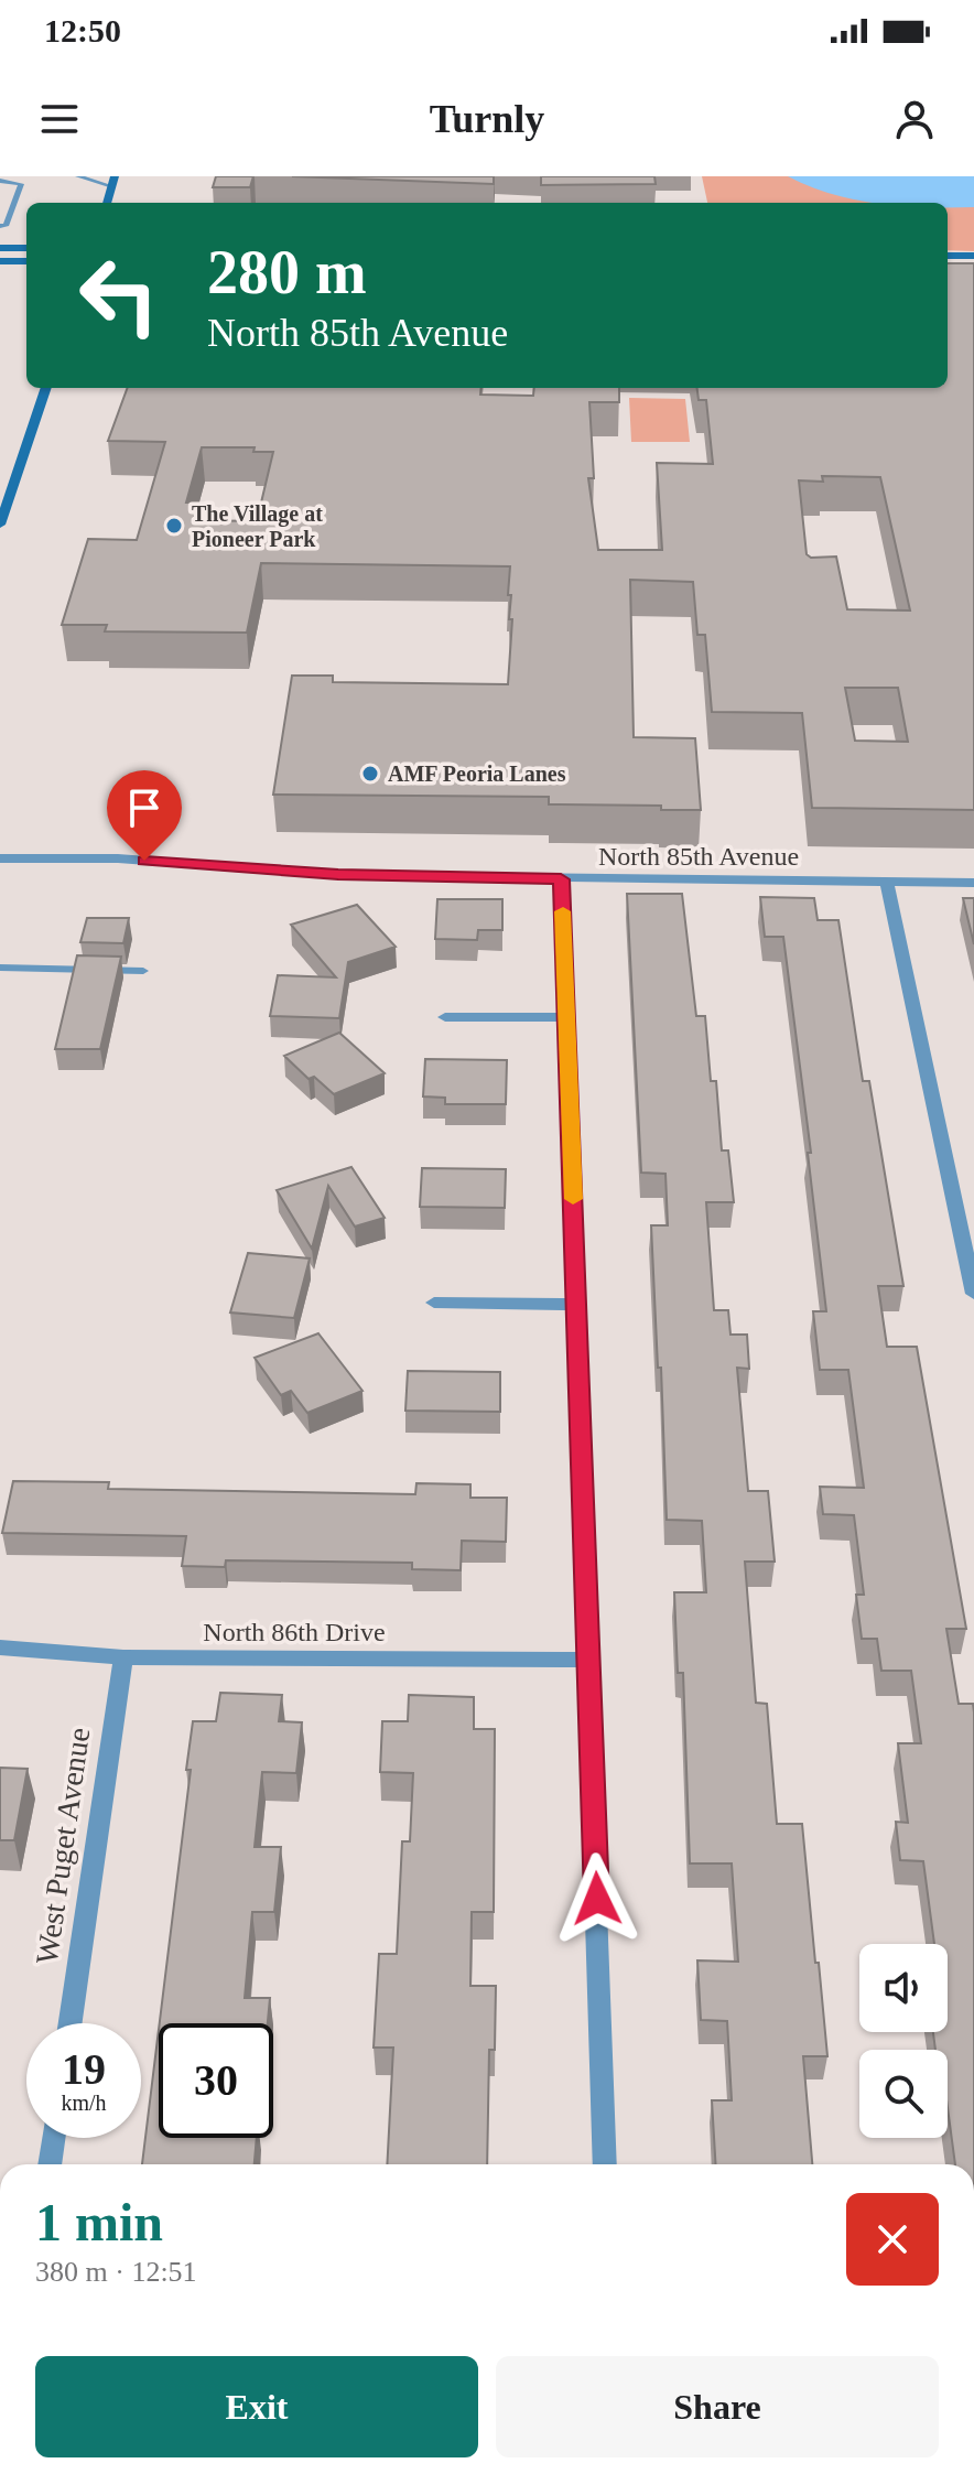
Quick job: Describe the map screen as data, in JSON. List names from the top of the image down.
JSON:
{
  "streets": {
    "street": ["North 85th Avenue", "North 86th Drive", "West Puget Avenue"]
  },
  "crossings": [
    ["North 86th Drive", "West Puget Avenue"]
  ],
  "places": ["The Village at Pioneer Park", "AMF Peoria Lanes"],
  "page": {
    "status": "12:50",
    "header": "Turnly",
    "turn": ["280 m", "North 85th Avenue"],
    "speed": "19 km/h",
    "limit": "30",
    "heading": ["1 min", "380 m · 12:51"],
    "buttons": ["Exit", "Share"]
  }
}
